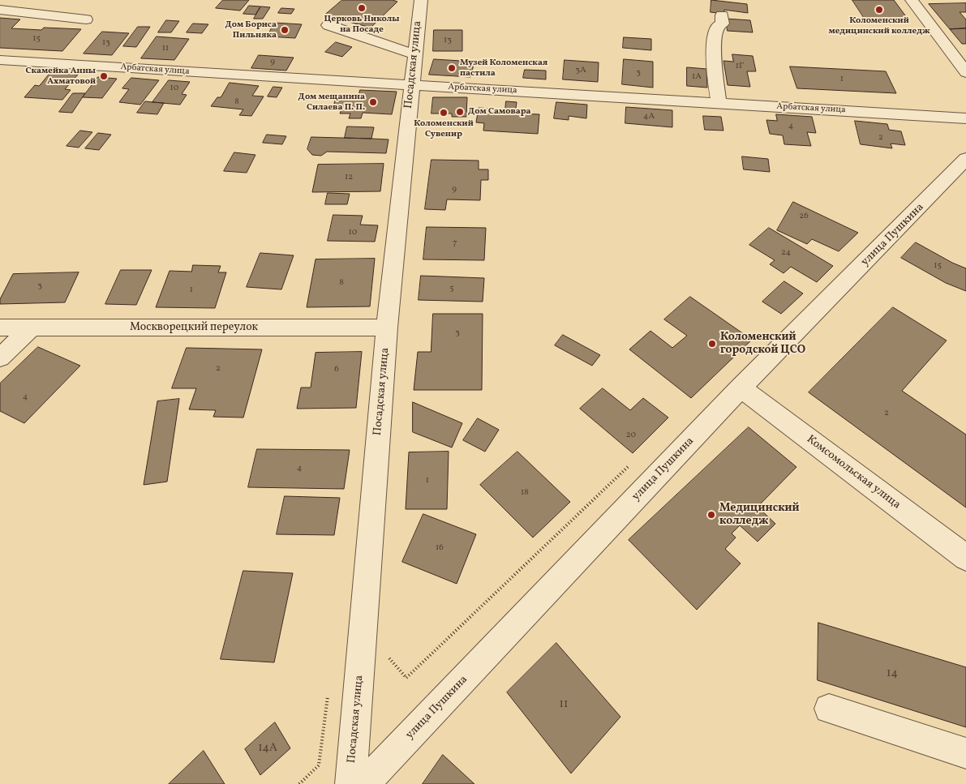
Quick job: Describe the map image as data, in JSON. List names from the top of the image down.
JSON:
{
  "streets": {
    "street": [
      "Посадская улица",
      "Арбатская улица",
      "улица Пушкина",
      "Москворецкий переулок",
      "Комсомольская улица"
    ]
  },
  "crossings": [
    ["Посадская улица", "Арбатская улица"],
    ["Посадская улица", "Москворецкий переулок"],
    ["улица Пушкина", "Комсомольская улица"]
  ],
  "places": [
    "Церковь Николы на Посаде",
    "Коломенский медицинский колледж",
    "Дом Бориса Пильняка",
    "Музей Коломенская пастила",
    "Скамейка Анны Ахматовой",
    "Дом мещанина Силаева П. П.",
    "Дом Самовара",
    "Коломенский Сувенир",
    "Коломенский городской ЦСО",
    "Медицинский колледж"
  ],
  "house_numbers": [
    "15",
    "13",
    "13",
    "11",
    "9",
    "1Г",
    "3А",
    "3",
    "1А",
    "1",
    "10",
    "8",
    "4А",
    "4",
    "2",
    "12",
    "9",
    "26",
    "10",
    "7",
    "24",
    "15",
    "8",
    "3",
    "5",
    "1",
    "3",
    "2",
    "6",
    "4",
    "2",
    "20",
    "4",
    "1",
    "18",
    "16",
    "14",
    "11",
    "14А"
  ]
}
